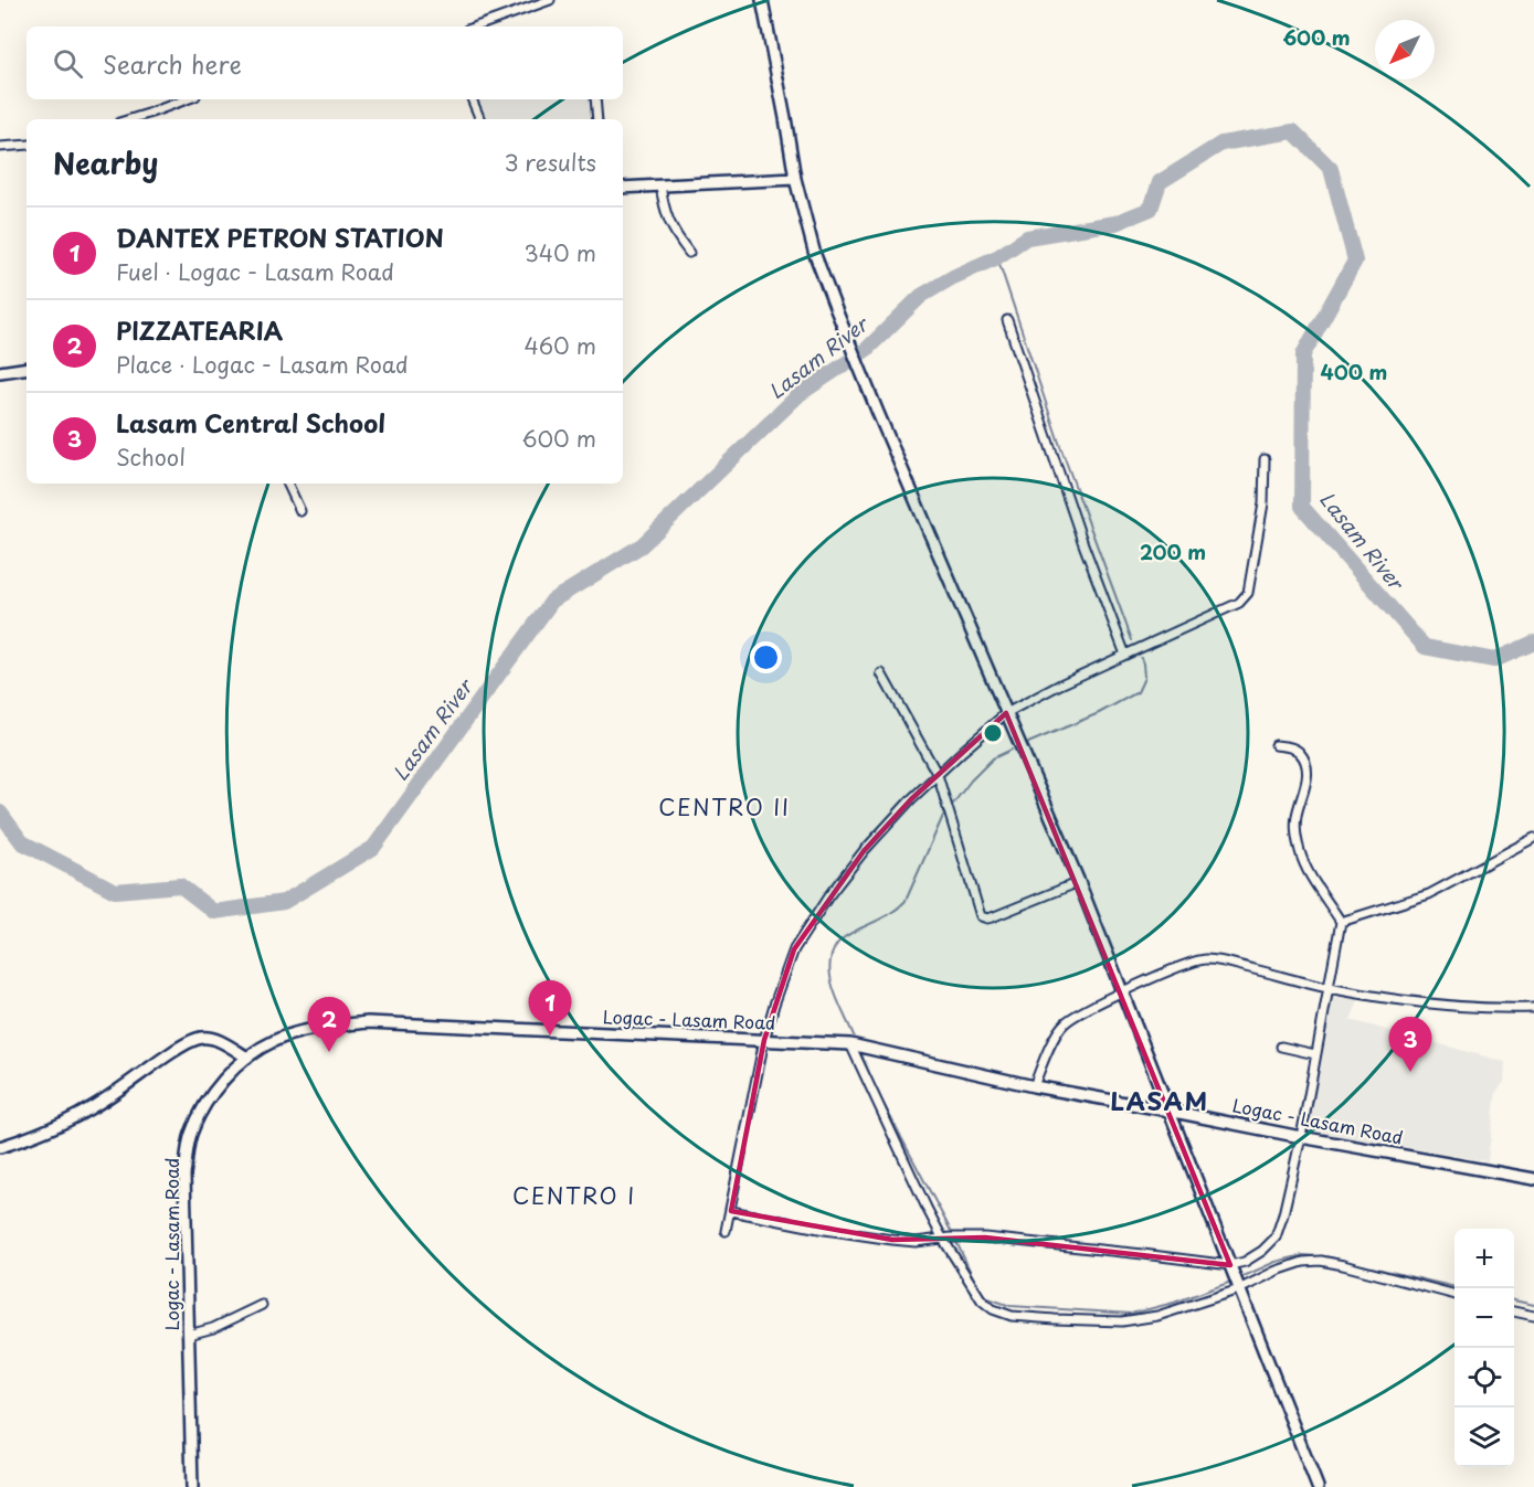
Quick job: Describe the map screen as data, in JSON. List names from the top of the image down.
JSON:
{
  "streets": {
    "main road": ["Logac - Lasam Road"]
  },
  "districts": ["CENTRO II", "LASAM", "CENTRO I"],
  "water": ["Lasam River"],
  "north": "bottom left",
  "page": {
    "search": "Search here",
    "heading": ["Nearby", "3 results"],
    "list": [
      {
        "mark": "1",
        "name": "DANTEX PETRON STATION",
        "note": "Fuel · Logac - Lasam Road",
        "value": "340 m"
      },
      {
        "mark": "2",
        "name": "PIZZATEARIA",
        "note": "Place · Logac - Lasam Road",
        "value": "460 m"
      },
      {
        "mark": "3",
        "name": "Lasam Central School",
        "note": "School",
        "value": "600 m"
      }
    ],
    "pins": ["1", "2", "3"],
    "map_buttons": ["+", "−"]
  },
  "rings": ["600 m", "400 m", "200 m"]
}
